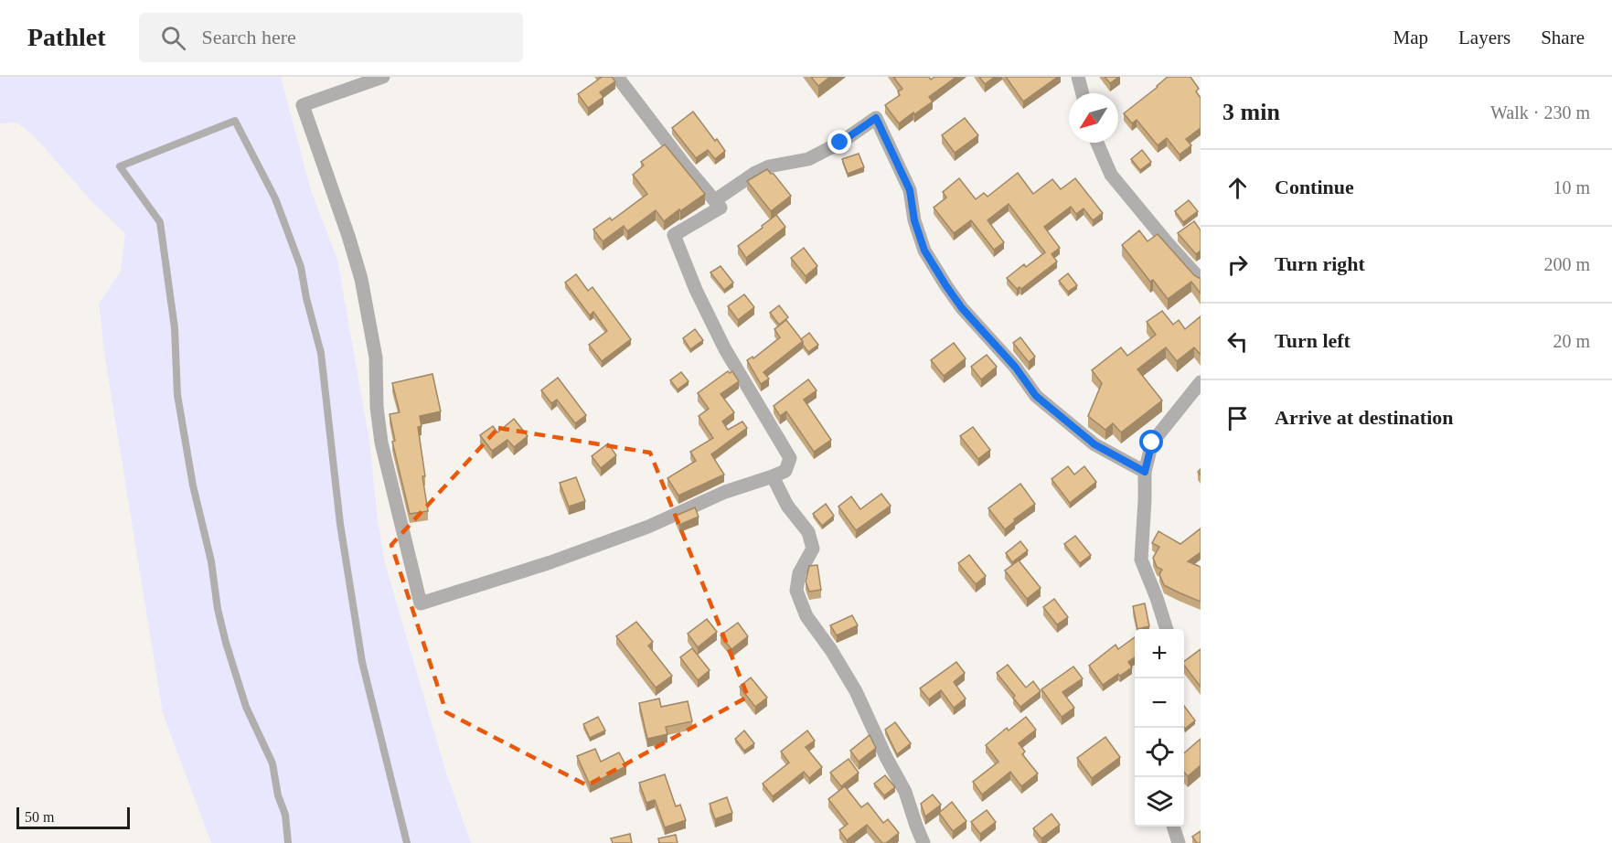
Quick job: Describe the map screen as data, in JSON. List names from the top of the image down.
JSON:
{
  "scale_bar": "50 m",
  "north": "bottom left",
  "page": {
    "header": "Pathlet",
    "search": "Search here",
    "nav": ["Map", "Layers", "Share"],
    "heading": ["3 min", "Walk · 230 m"],
    "list": [
      ["Continue", "10 m"],
      ["Turn right", "200 m"],
      ["Turn left", "20 m"],
      "Arrive at destination"
    ],
    "map_buttons": ["+", "−"],
    "scale": "50 m"
  }
}
